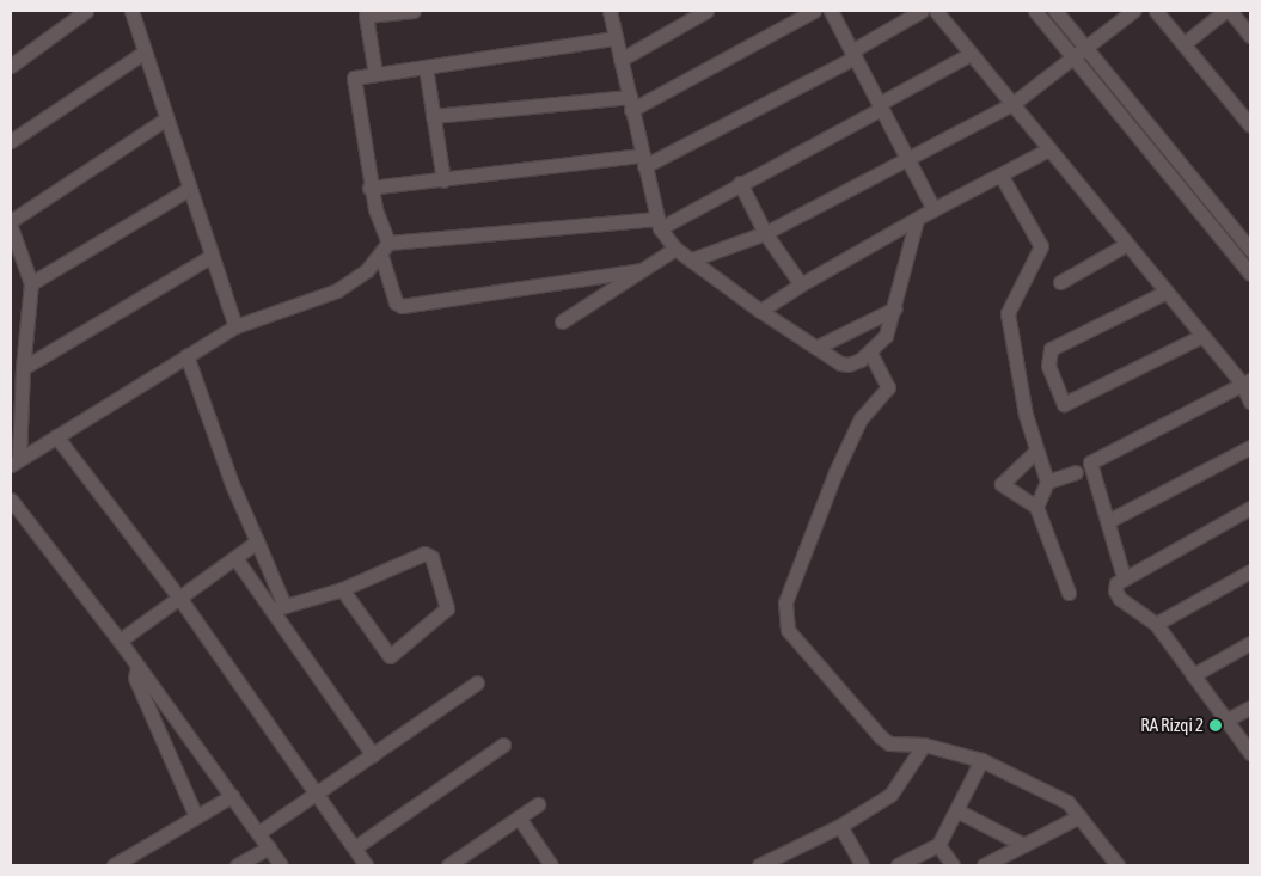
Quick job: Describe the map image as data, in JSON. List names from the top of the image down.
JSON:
{
  "places": ["RA Rizqi 2"]
}
